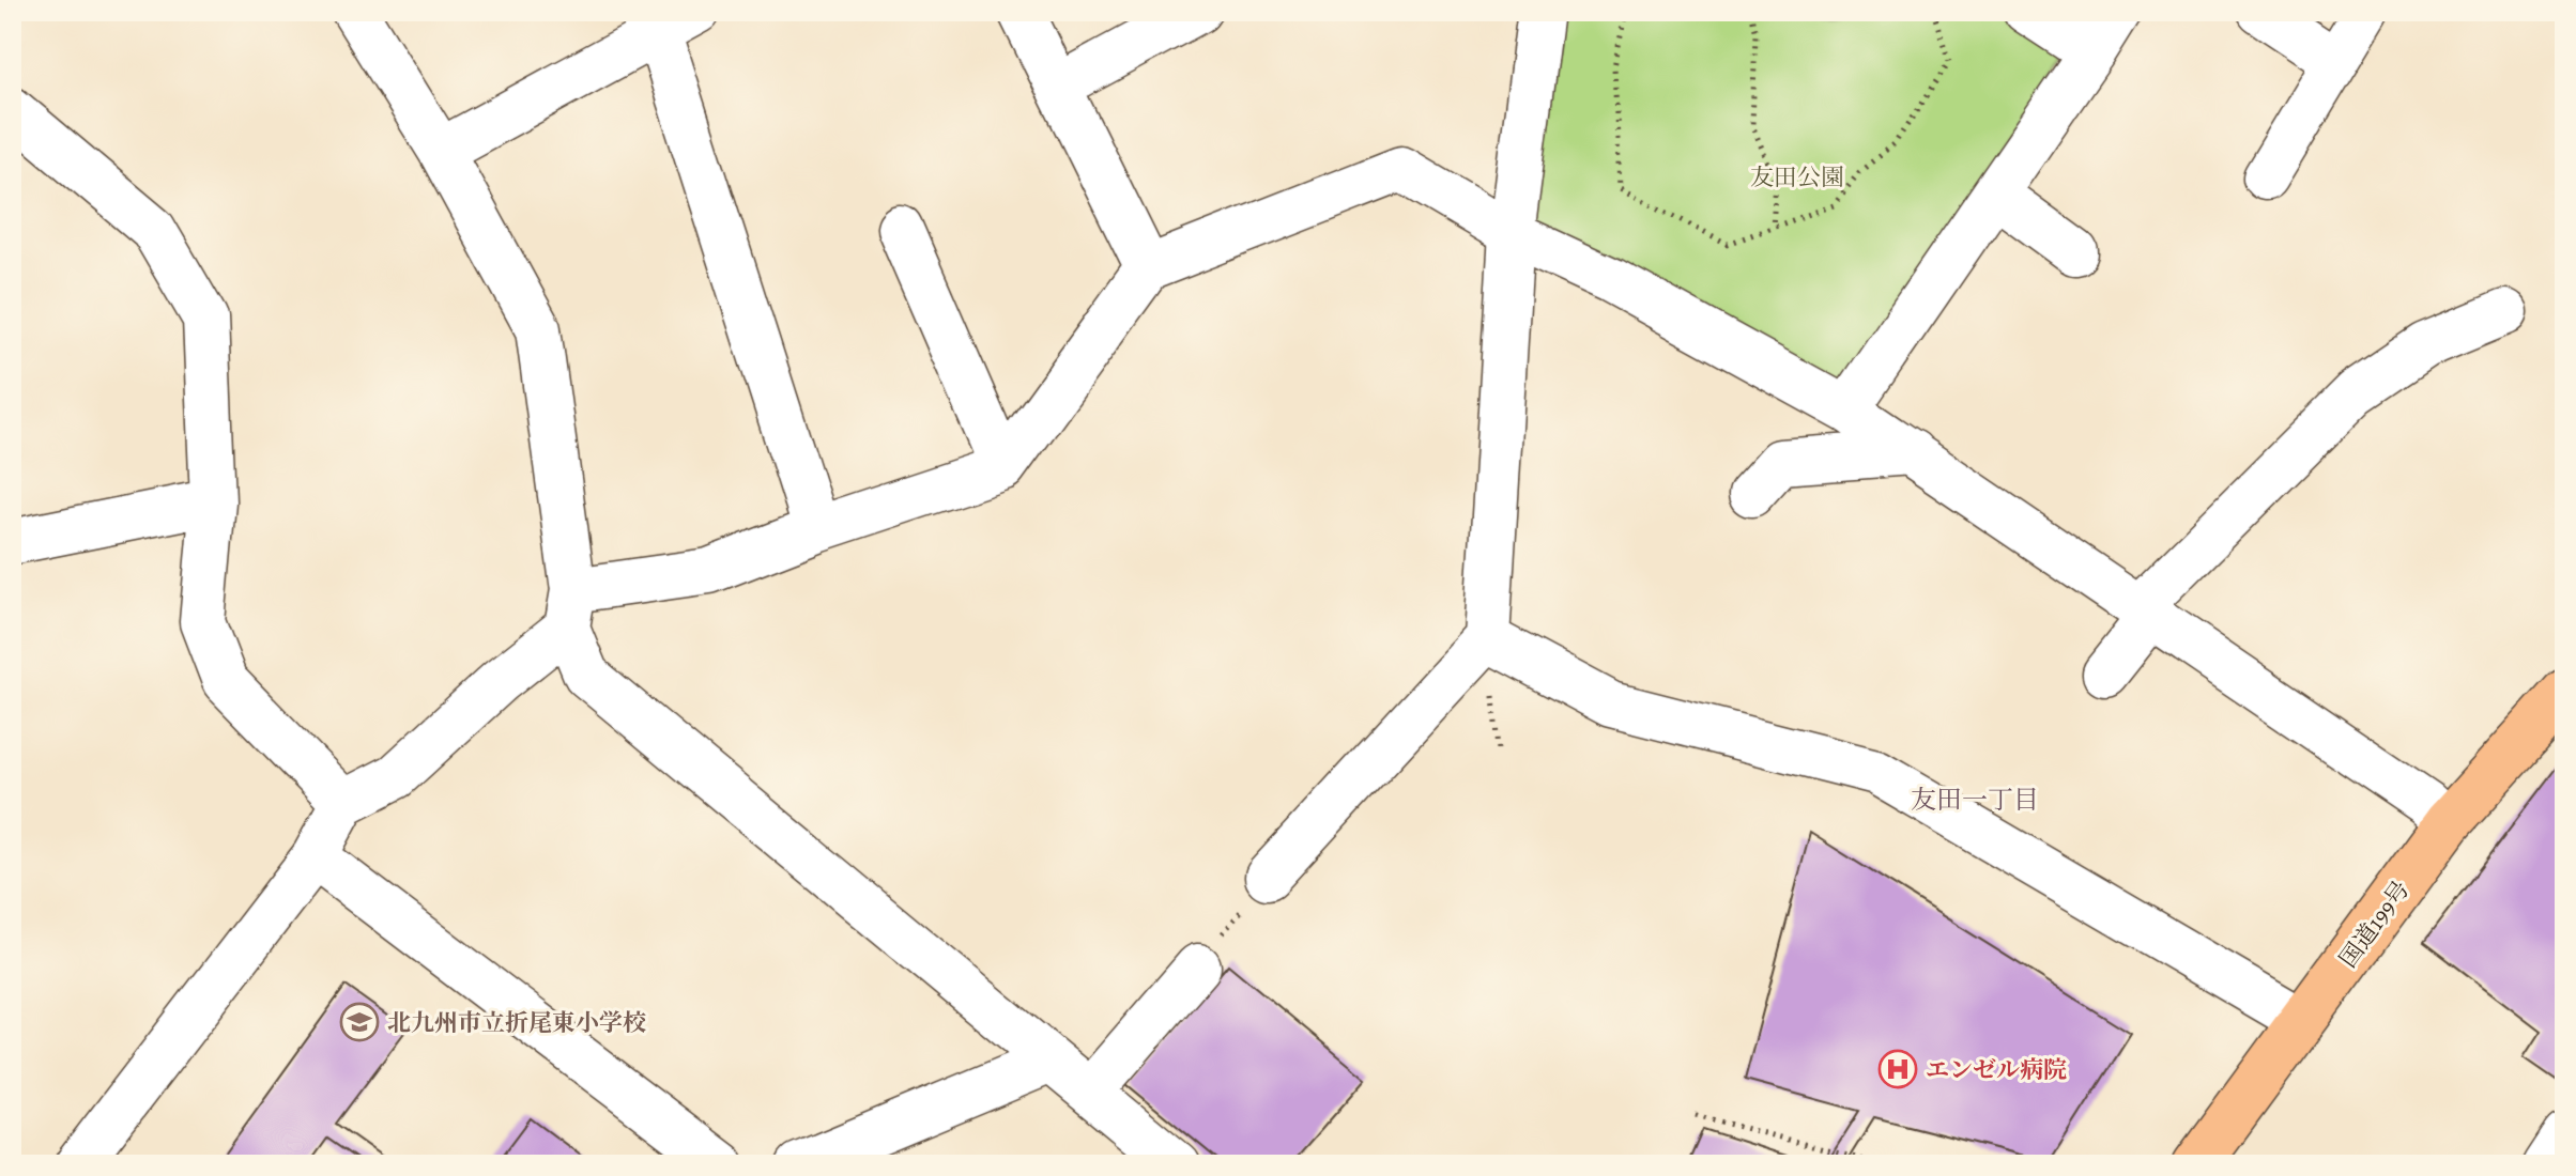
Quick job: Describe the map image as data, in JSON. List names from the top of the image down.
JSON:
{
  "streets": {
    "highway": ["国道199号"]
  },
  "districts": ["友田一丁目"],
  "parks": ["友田公園"],
  "places": {
    "school or university": ["北九州市立折尾東小学校"],
    "hospital": ["エンゼル病院"]
  }
}
